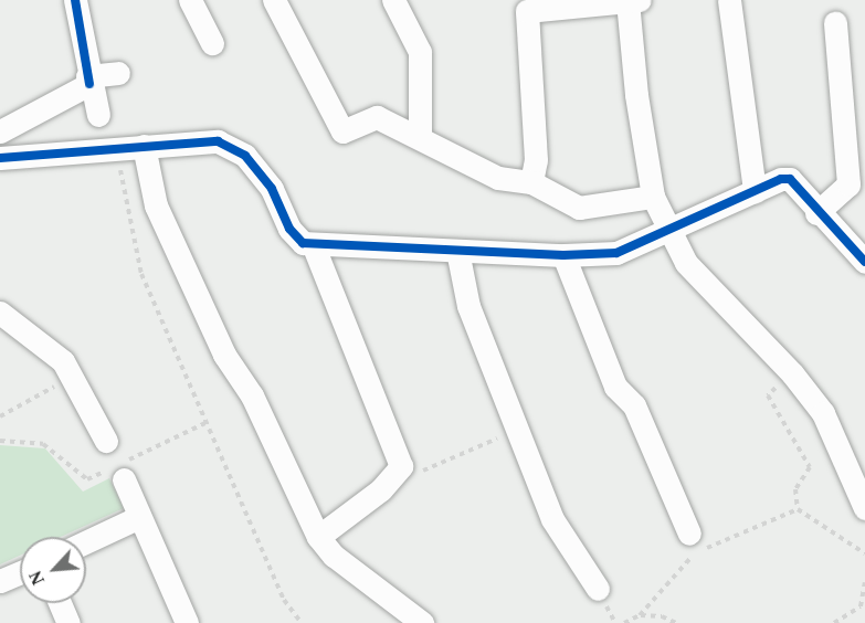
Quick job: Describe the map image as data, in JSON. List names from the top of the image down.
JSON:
{
  "north": "bottom left"
}
